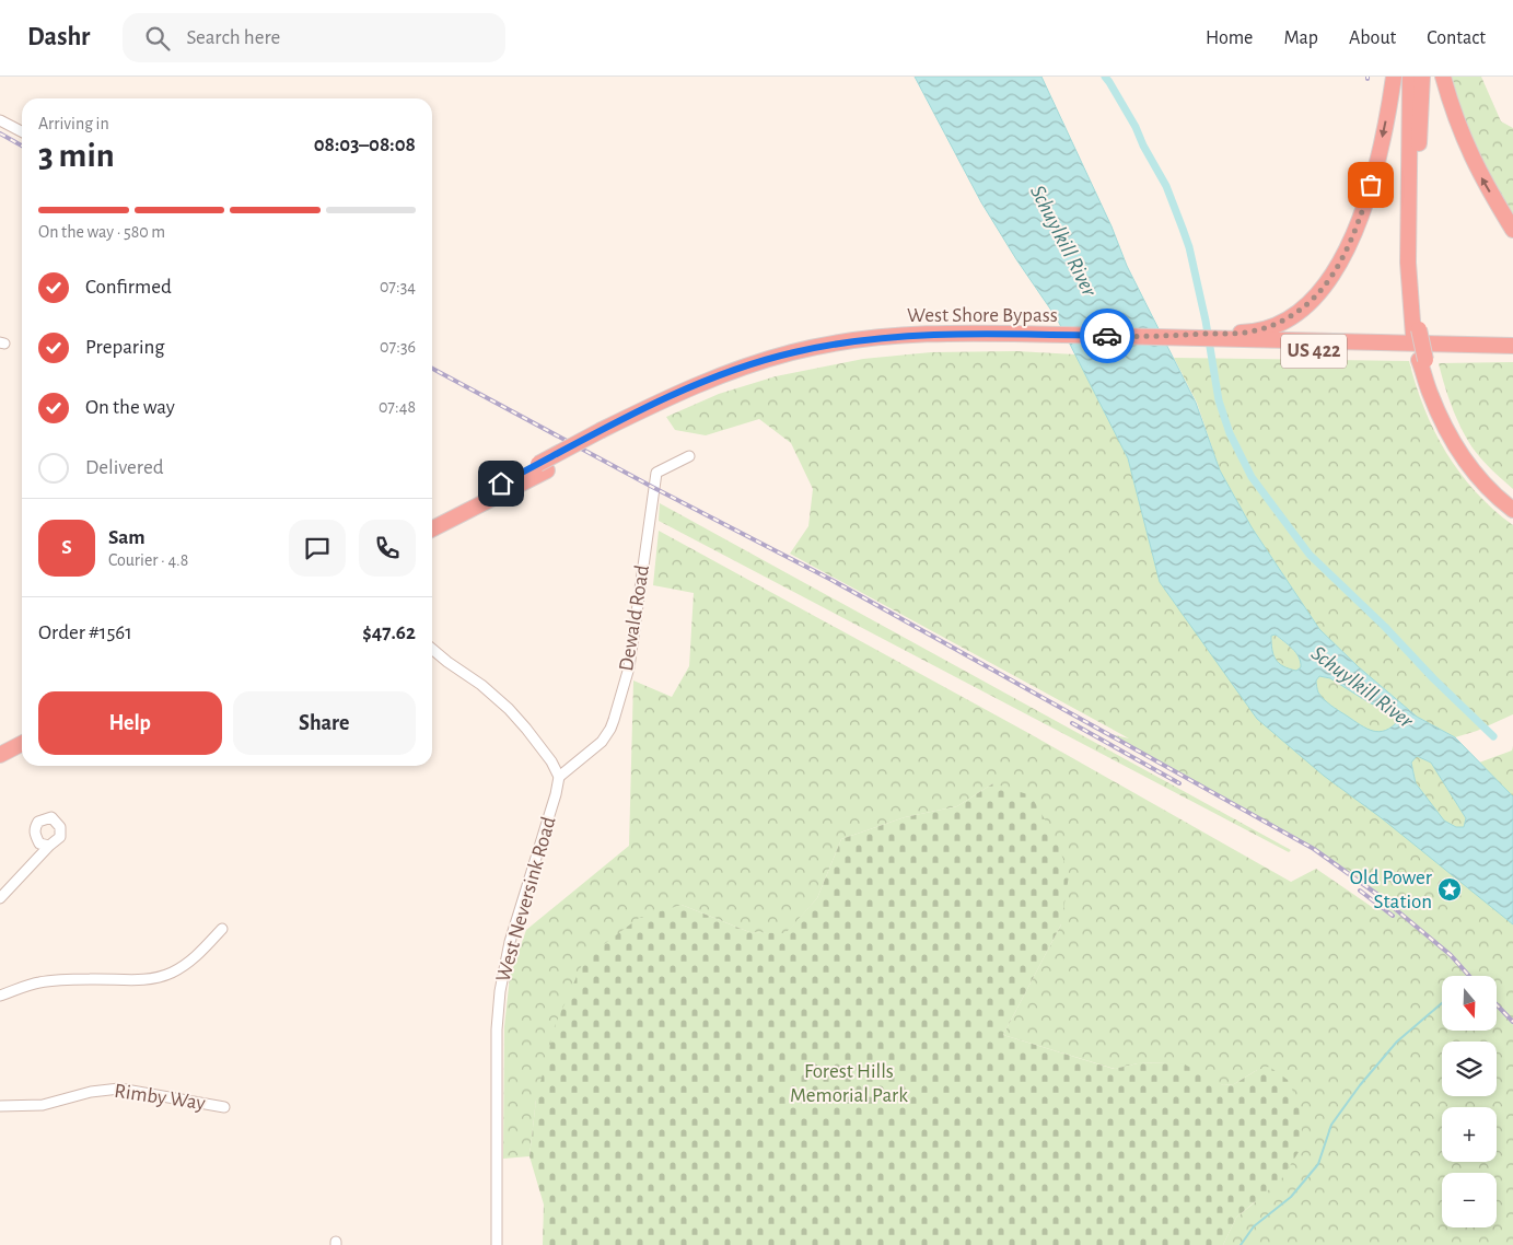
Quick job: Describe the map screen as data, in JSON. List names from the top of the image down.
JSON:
{
  "streets": {
    "highway": ["West Shore Bypass", "US 422"],
    "street": ["Dewald Road", "West Neversink Road", "Rimby Way"]
  },
  "crossings": [
    ["Dewald Road", "West Neversink Road"]
  ],
  "water": ["Schuylkill River"],
  "parks": ["Forest Hills Memorial Park"],
  "places": {
    "place": ["Old Power Station"]
  },
  "north": "bottom",
  "page": {
    "header": "Dashr",
    "search": "Search here",
    "nav": [
      "Home",
      "Map",
      "About",
      "Contact"
    ],
    "heading": ["3 min", "Arriving in", "08:03–08:08"],
    "panel": [
      "Sam",
      "Courier · 4.8",
      "Order #1561",
      "$47.62"
    ],
    "bar": "On the way · 580 m",
    "list": [
      ["Confirmed", "07:34"],
      ["Preparing", "07:36"],
      ["On the way", "07:48"],
      "Delivered"
    ],
    "round": "S",
    "buttons": ["Help", "Share"],
    "map_buttons": ["+", "−"]
  }
}
